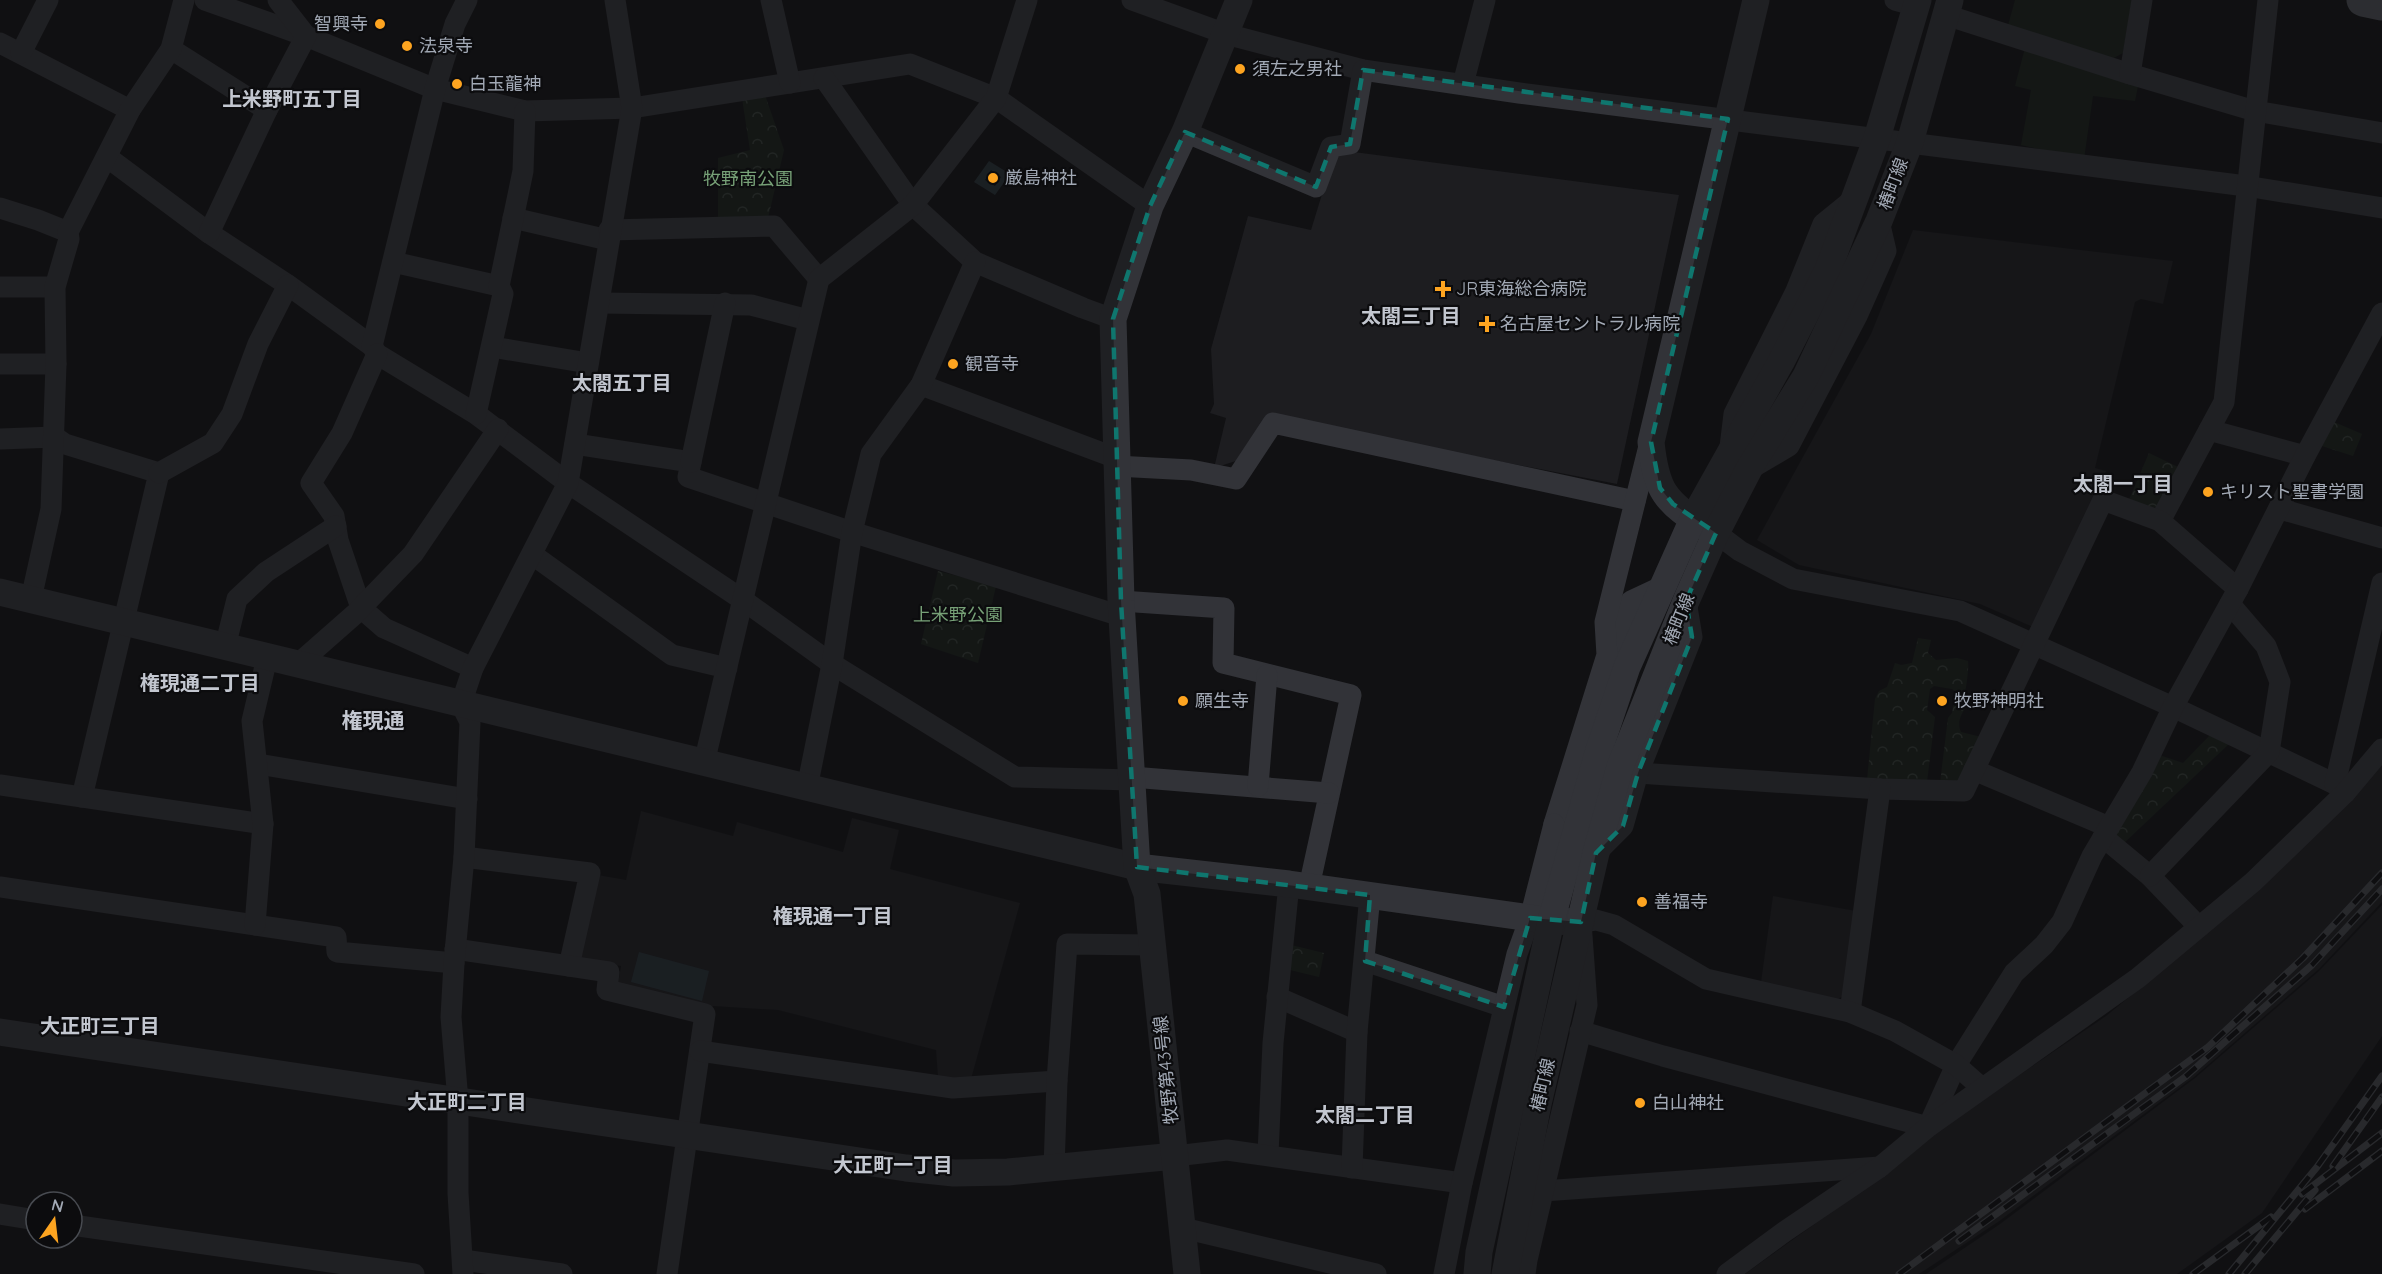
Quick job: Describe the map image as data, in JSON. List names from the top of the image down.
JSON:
{
  "streets": {
    "street": ["椿町線", "牧野第43号線"]
  },
  "districts": [
    "上米野町五丁目",
    "太閤三丁目",
    "太閤五丁目",
    "太閤一丁目",
    "権現通二丁目",
    "権現通",
    "権現通一丁目",
    "大正町三丁目",
    "大正町二丁目",
    "太閤二丁目",
    "大正町一丁目"
  ],
  "parks": ["牧野南公園", "上米野公園"],
  "places": {
    "other": [
      "智興寺",
      "法泉寺",
      "須左之男社",
      "白玉龍神",
      "厳島神社",
      "観音寺",
      "キリスト聖書学園",
      "願生寺",
      "牧野神明社",
      "善福寺",
      "白山神社"
    ],
    "health": ["JR東海総合病院", "名古屋セントラル病院"]
  },
  "north": "top"
}
